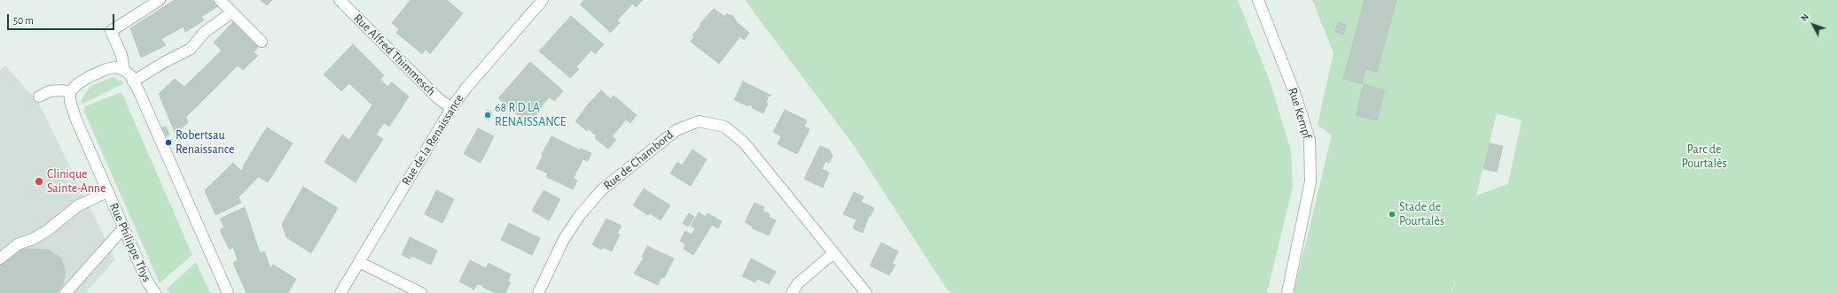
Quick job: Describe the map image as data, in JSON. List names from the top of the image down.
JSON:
{
  "streets": {
    "street": [
      "Rue Alfred Thimmesch",
      "Rue Kempf",
      "Rue de la Renaissance",
      "Rue de Chambord",
      "Rue Philippe Thys"
    ]
  },
  "crossings": [
    ["Rue Alfred Thimmesch", "Rue de la Renaissance"]
  ],
  "parks": ["Parc de Pourtalès"],
  "places": [
    "68 R D LA RENAISSANCE",
    "Robertsau Renaissance",
    "Clinique Sainte-Anne",
    "Stade de Pourtalès"
  ],
  "scale_bar": "50 m",
  "north": "top left"
}
